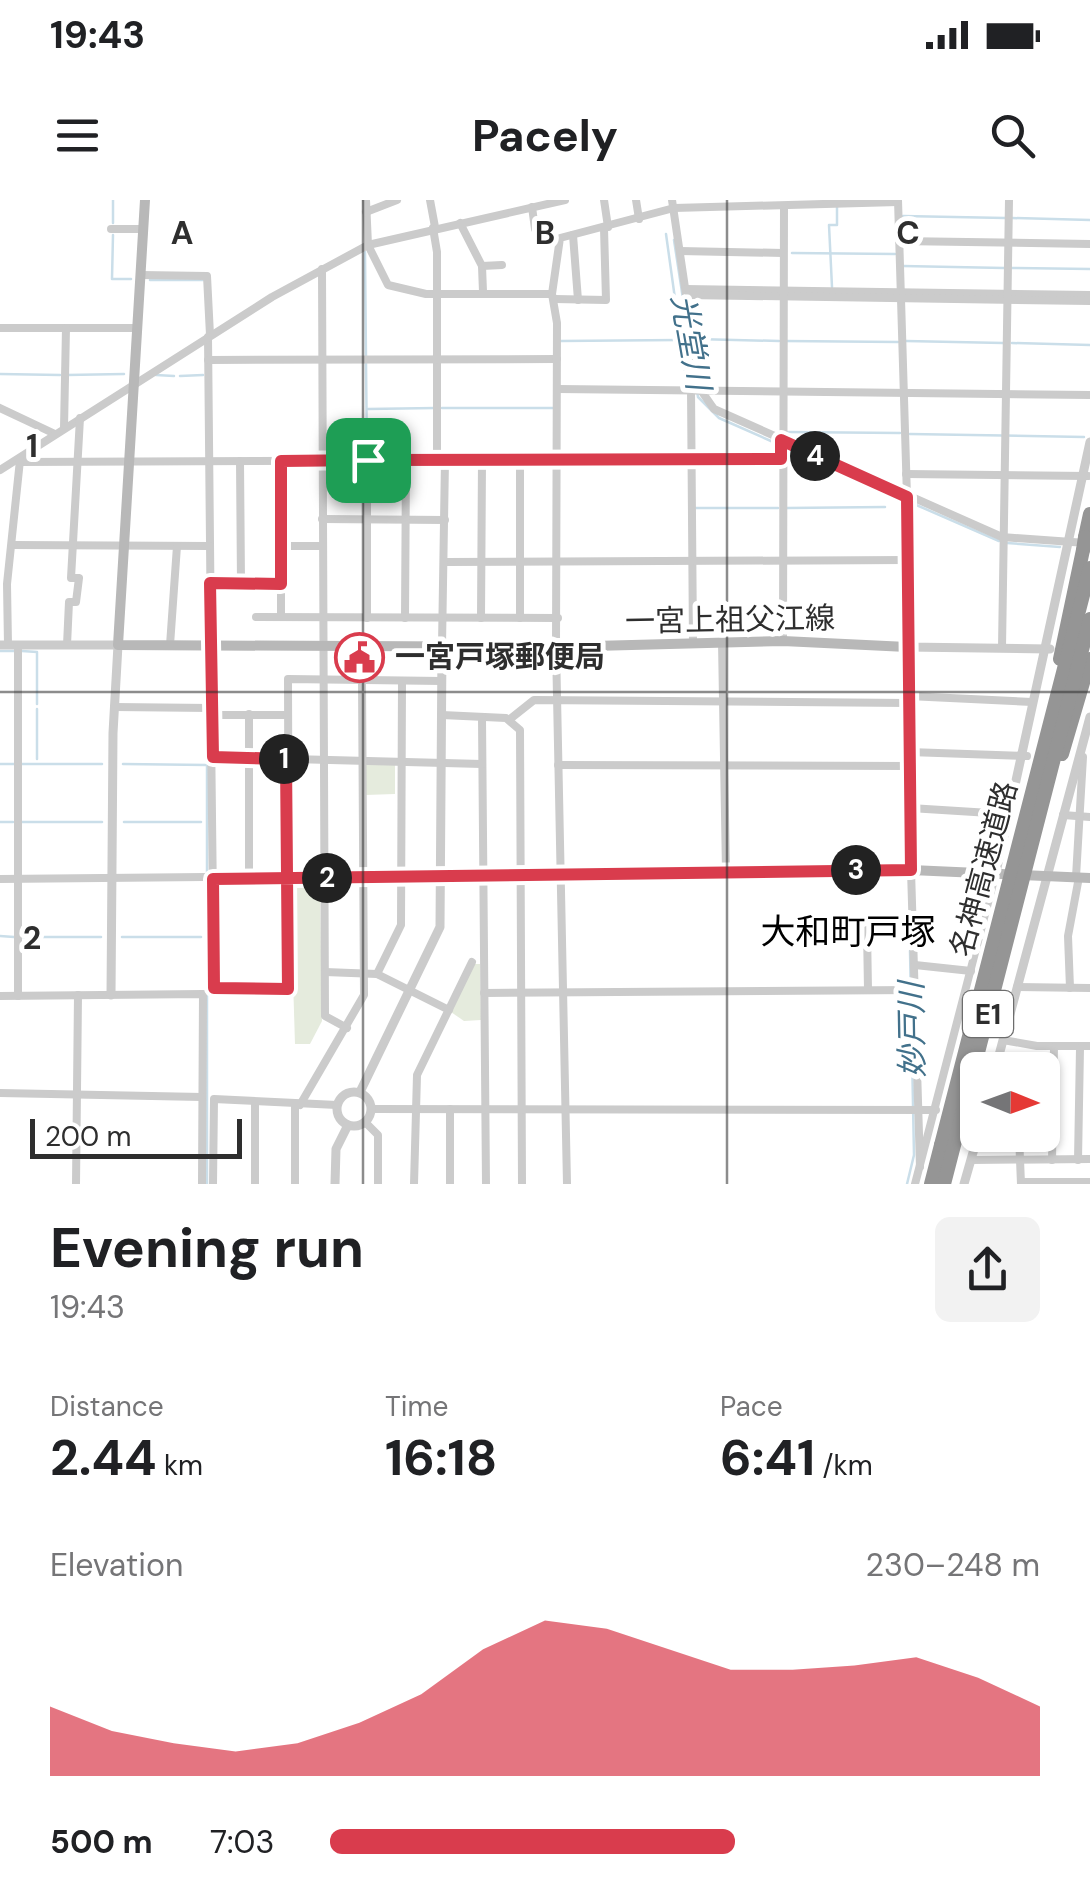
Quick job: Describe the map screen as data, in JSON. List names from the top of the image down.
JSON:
{
  "streets": {
    "highway": ["名神高速道路", "E1"],
    "main road": ["一宮上祖父江線"]
  },
  "districts": ["大和町戸塚"],
  "water": ["光堂川", "妙戸川"],
  "places": {
    "public building": ["一宮戸塚郵便局"]
  },
  "scale_bar": "200 m",
  "north": "right",
  "page": {
    "status": "19:43",
    "header": "Pacely",
    "pins": [
      "4",
      "1",
      "3",
      "2"
    ],
    "scale": "200 m",
    "heading": ["Evening run", "19:43"],
    "stats": [
      ["Distance", "2.44 km"],
      ["Time", "16:18"],
      ["Pace", "6:41 /km"]
    ],
    "chart": ["Elevation", "230–248 m"],
    "list": [
      {
        "name": "500 m",
        "note": "7:03"
      }
    ]
  },
  "grid": {
    "columns": ["A", "B", "C"],
    "rows": ["1", "2"]
  }
}
